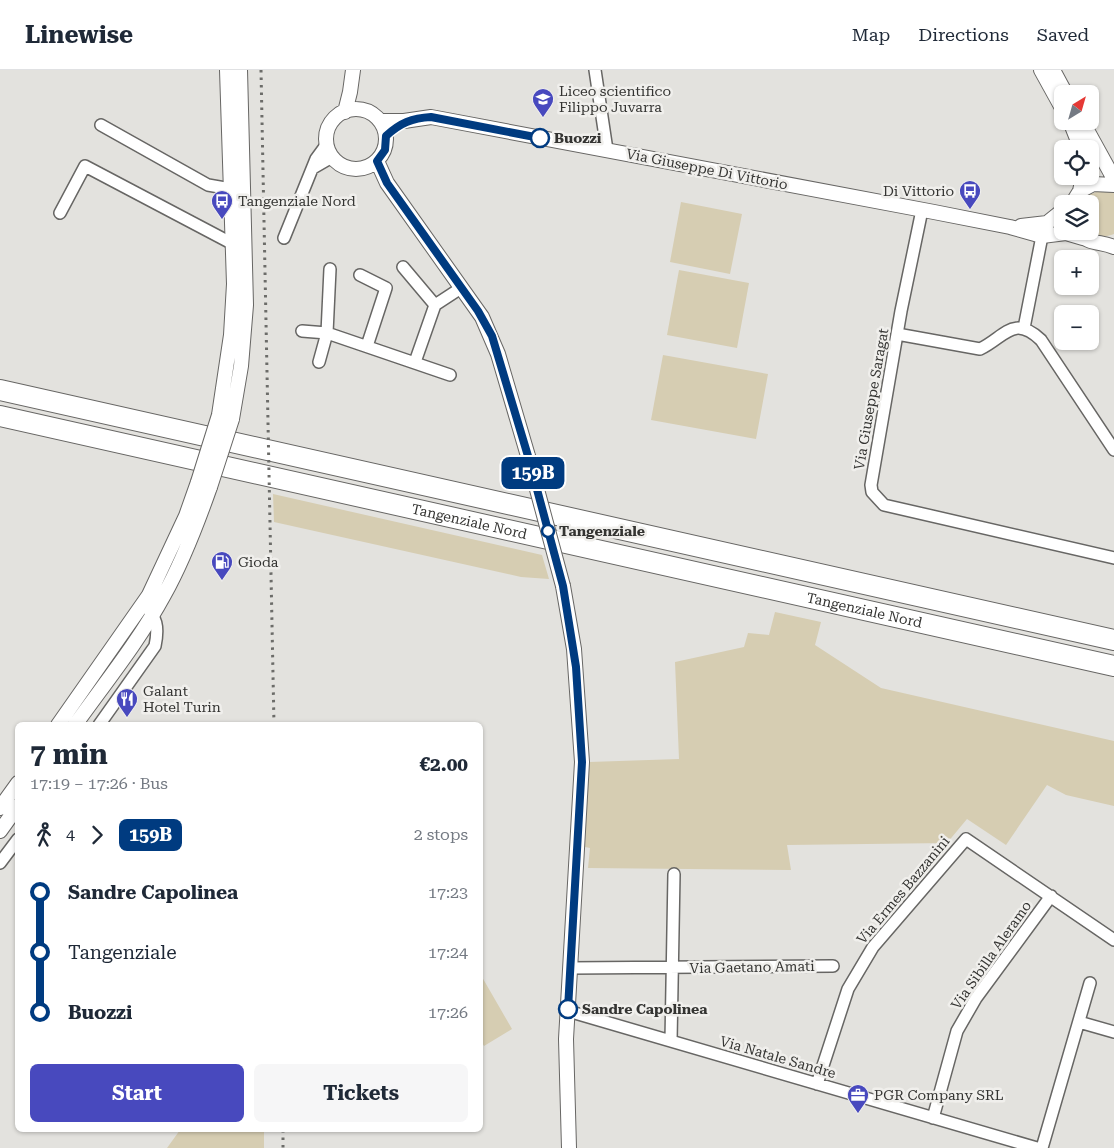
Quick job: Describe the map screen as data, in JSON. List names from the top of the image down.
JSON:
{
  "streets": {
    "highway": ["Tangenziale Nord"],
    "street": [
      "Via Giuseppe Di Vittorio",
      "Via Giuseppe Saragat",
      "Via Ermes Bazzanini",
      "Via Sibilla Aleramo",
      "Via Gaetano Amati",
      "Via Natale Sandre"
    ]
  },
  "crossings": [
    ["Via Giuseppe Di Vittorio", "Via Giuseppe Saragat"],
    ["Via Ermes Bazzanini", "Via Sibilla Aleramo"],
    ["Via Ermes Bazzanini", "Via Natale Sandre"],
    ["Via Sibilla Aleramo", "Via Natale Sandre"],
    ["Via Gaetano Amati", "Via Natale Sandre"]
  ],
  "places": {
    "school or university": ["Liceo scientifico Filippo Juvarra"],
    "other": ["Buozzi", "Tangenziale", "Sandre Capolinea"],
    "bus stop": ["Di Vittorio", "Tangenziale Nord"],
    "fuel station": ["Gioda"],
    "restaurant": ["Galant Hotel Turin"],
    "office": ["PGR Company SRL"]
  },
  "lines": ["bus line 159B"],
  "north": "top right",
  "page": {
    "header": "Linewise",
    "nav": ["Map", "Directions", "Saved"],
    "on_map": "159B",
    "map_buttons": ["+", "−"],
    "heading": ["7 min", "17:19 – 17:26 · Bus", "€2.00"],
    "legs": ["4", "159B", "2 stops"],
    "list": [
      {
        "name": "Sandre Capolinea",
        "value": "17:23"
      },
      {
        "name": "Tangenziale",
        "value": "17:24"
      },
      {
        "name": "Buozzi",
        "value": "17:26"
      }
    ],
    "buttons": ["Start", "Tickets"]
  }
}
